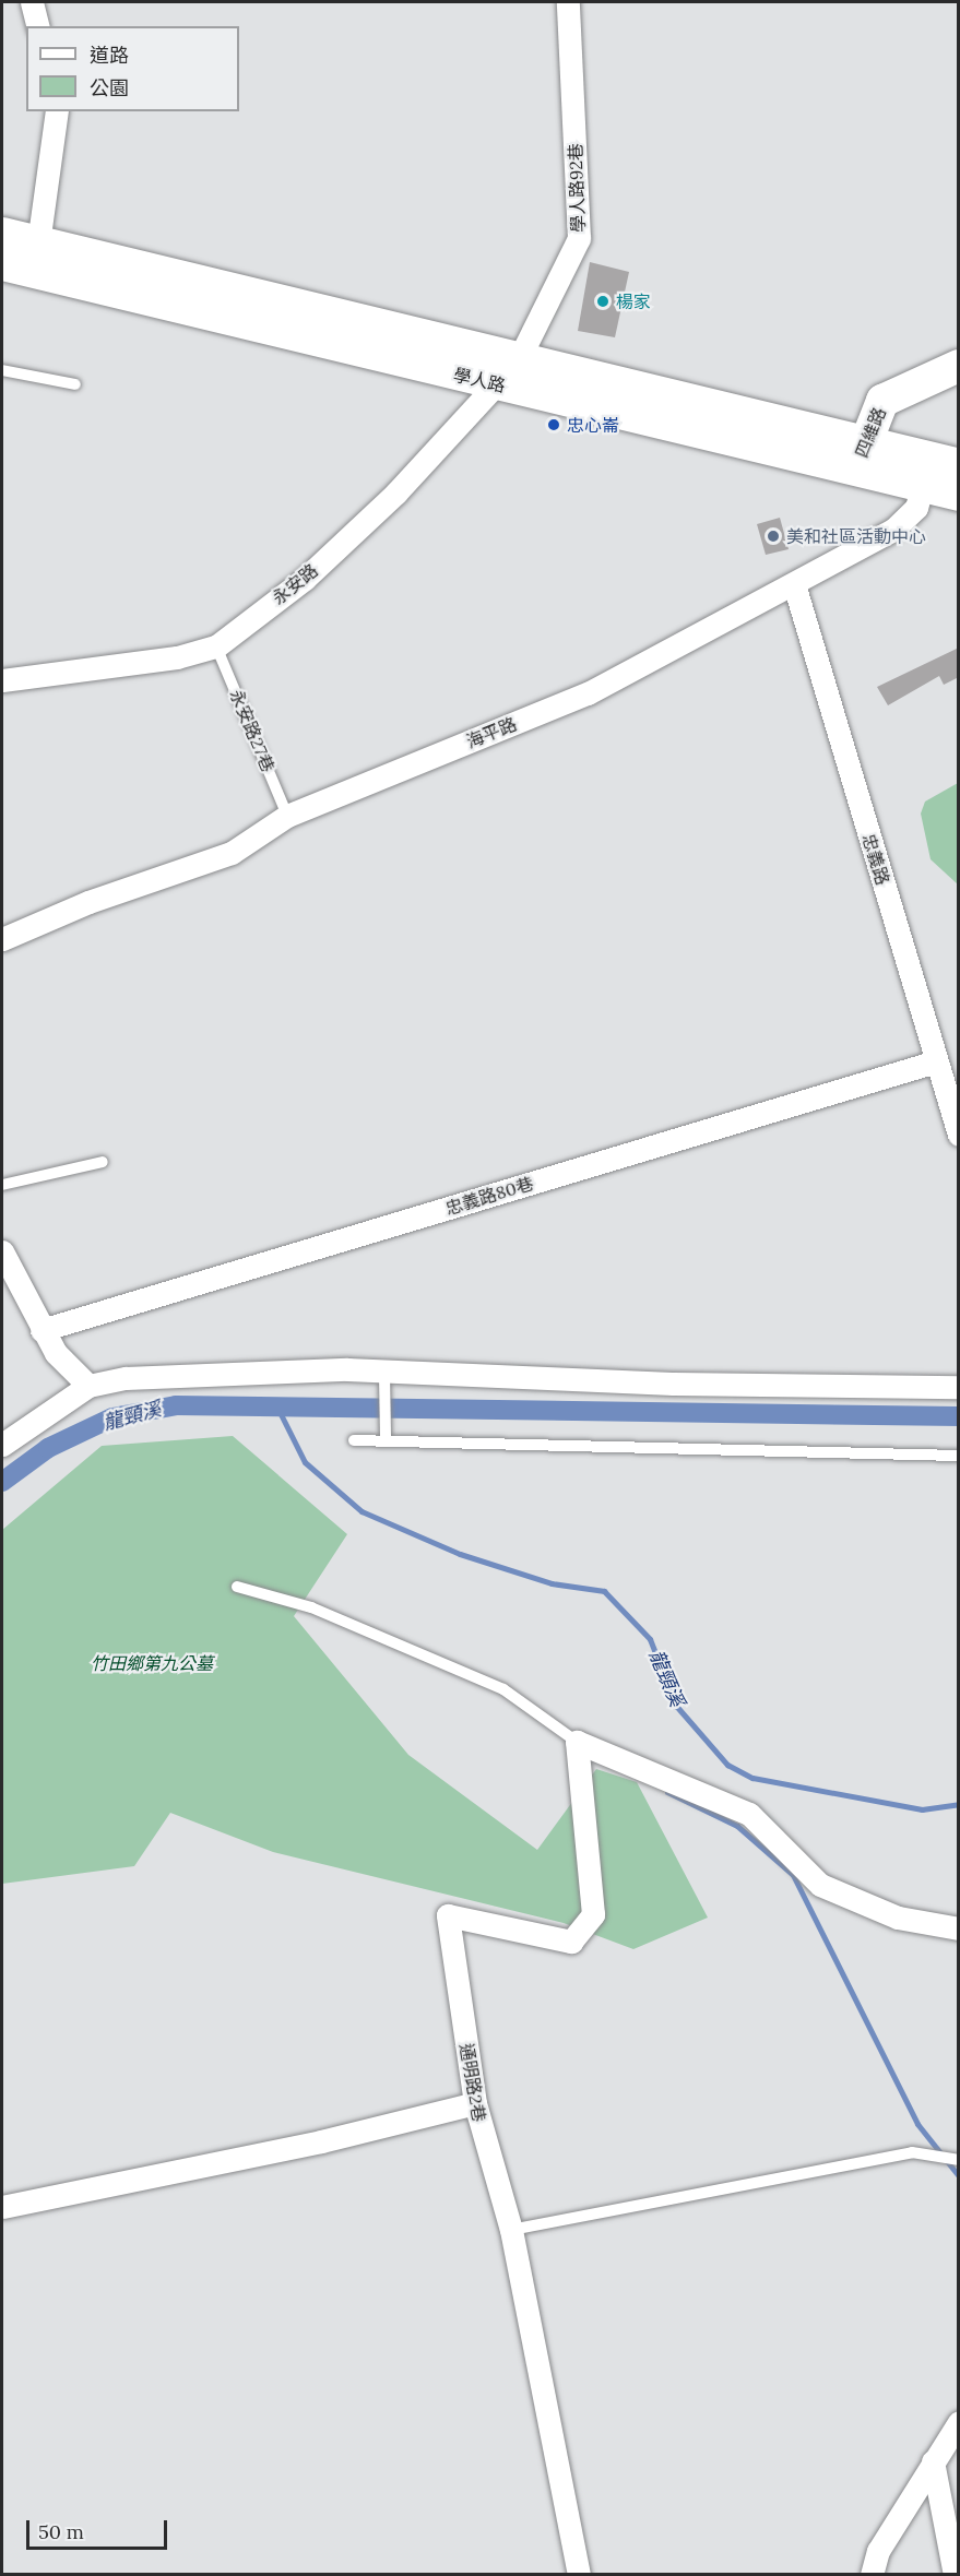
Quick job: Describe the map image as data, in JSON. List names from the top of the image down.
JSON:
{
  "streets": {
    "main road": ["學人路", "四維路"],
    "street": [
      "學人路92巷",
      "永安路",
      "海平路",
      "忠義路",
      "忠義路80巷",
      "通明路2巷"
    ],
    "lane": ["永安路27巷"]
  },
  "crossings": [
    ["學人路92巷", "學人路"],
    ["學人路92巷", "永安路"],
    ["學人路", "四維路"],
    ["學人路", "永安路"],
    ["學人路", "海平路"],
    ["永安路", "永安路27巷"],
    ["永安路27巷", "海平路"],
    ["海平路", "忠義路"],
    ["忠義路", "忠義路80巷"]
  ],
  "water": ["龍頸溪"],
  "parks": ["竹田鄉第九公墓"],
  "places": ["楊家", "忠心崙", "美和社區活動中心"],
  "legend": ["道路", "公園"],
  "scale_bar": "50 m"
}
